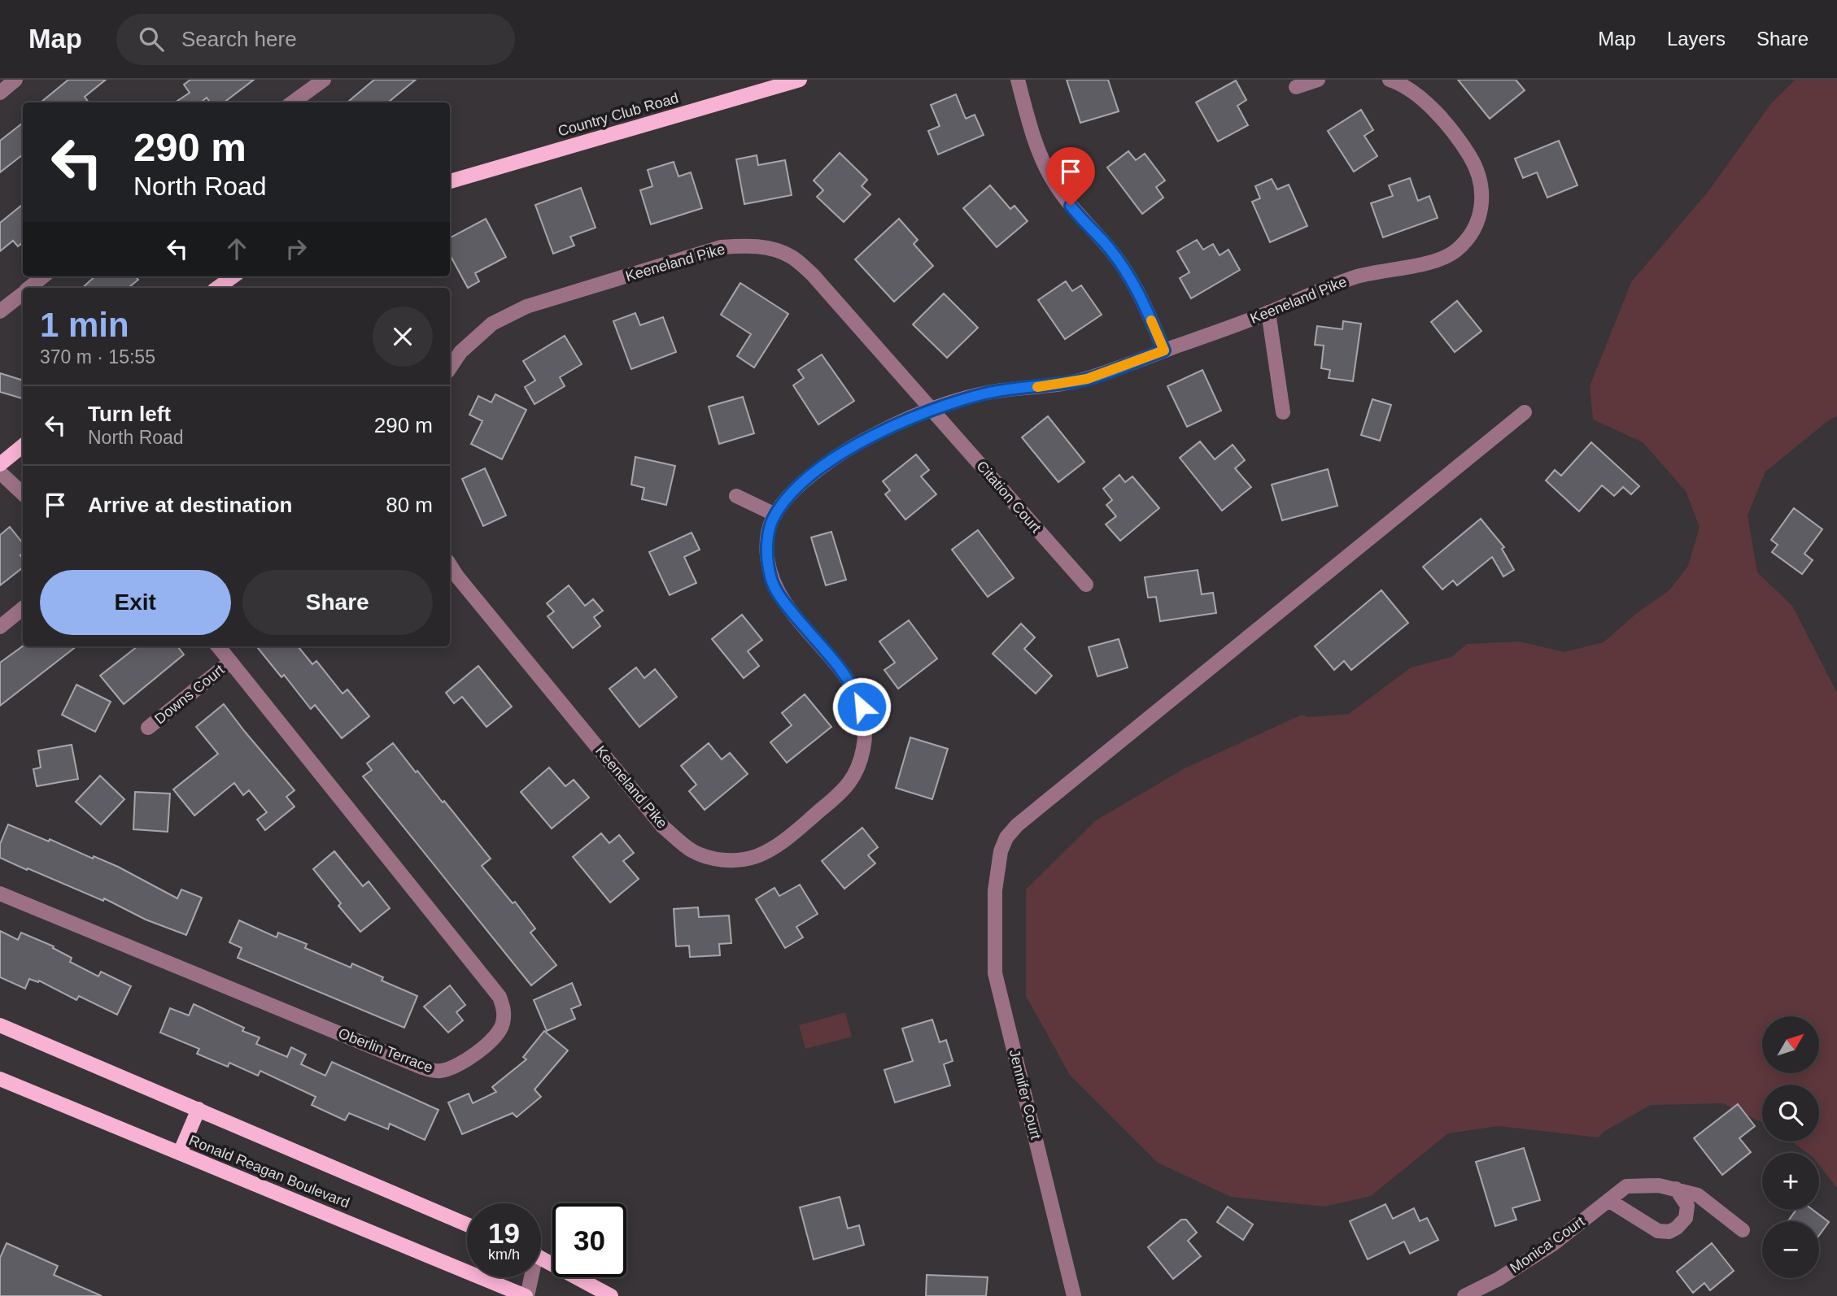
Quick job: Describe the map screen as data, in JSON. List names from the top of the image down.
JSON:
{
  "streets": {
    "main road": ["Country Club Road", "Ronald Reagan Boulevard"],
    "street": [
      "Keeneland Pike",
      "Citation Court",
      "Downs Court",
      "Oberlin Terrace",
      "Jennifer Court",
      "Monica Court"
    ]
  },
  "crossings": [
    ["Keeneland Pike", "Citation Court"],
    ["Downs Court", "Oberlin Terrace"]
  ],
  "north": "top right",
  "page": {
    "header": "Map",
    "search": "Search here",
    "nav": ["Map", "Layers", "Share"],
    "turn": ["290 m", "North Road"],
    "heading": ["1 min", "370 m · 15:55"],
    "list": [
      {
        "name": "Turn left",
        "note": "North Road",
        "value": "290 m"
      },
      {
        "name": "Arrive at destination",
        "value": "80 m"
      }
    ],
    "buttons": ["Exit", "Share"],
    "map_buttons": ["+", "−"],
    "speed": "19 km/h",
    "limit": "30"
  }
}
